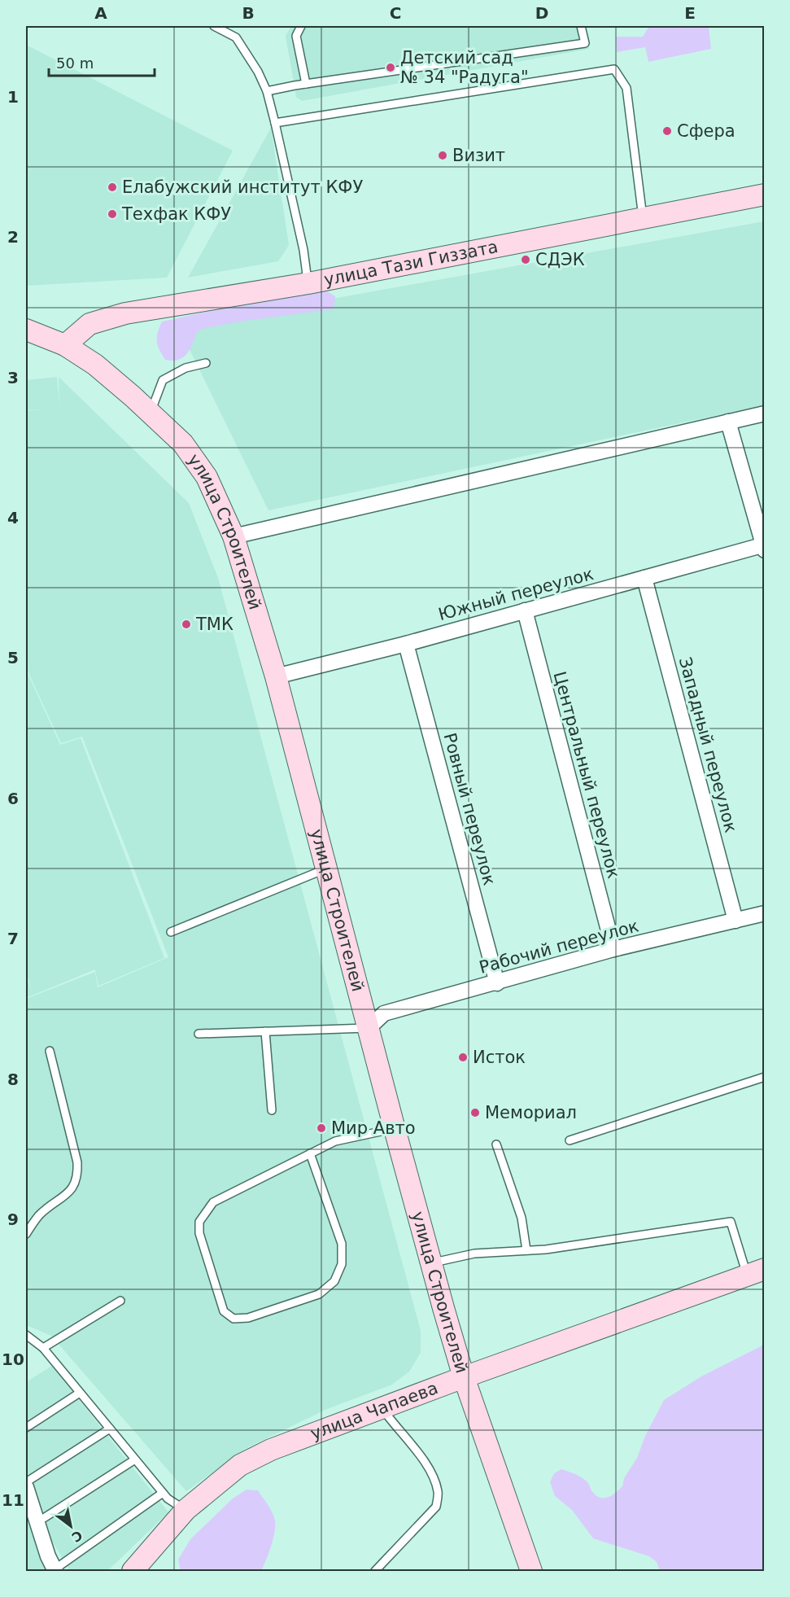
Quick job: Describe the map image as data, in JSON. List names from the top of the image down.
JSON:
{
  "streets": {
    "street": [
      "улица Тази Гиззата",
      "улица Строителей",
      "Южный переулок",
      "Западный переулок",
      "Центральный переулок",
      "Ровный переулок",
      "Рабочий переулок",
      "улица Чапаева"
    ]
  },
  "crossings": [
    ["улица Тази Гиззата", "улица Строителей"],
    ["улица Строителей", "Южный переулок"],
    ["улица Строителей", "Рабочий переулок"],
    ["улица Строителей", "улица Чапаева"],
    ["Южный переулок", "Западный переулок"],
    ["Южный переулок", "Центральный переулок"],
    ["Южный переулок", "Ровный переулок"],
    ["Западный переулок", "Рабочий переулок"],
    ["Центральный переулок", "Рабочий переулок"],
    ["Ровный переулок", "Рабочий переулок"]
  ],
  "places": [
    "Детский сад № 34 \"Радуга\"",
    "Сфера",
    "Визит",
    "Елабужский институт КФУ",
    "Техфак КФУ",
    "СДЭК",
    "ТМК",
    "Исток",
    "Мемориал",
    "Мир Авто"
  ],
  "scale_bar": "50 m",
  "north": "bottom right",
  "grid": {
    "columns": [
      "A",
      "B",
      "C",
      "D",
      "E"
    ],
    "rows": [
      "1",
      "2",
      "3",
      "4",
      "5",
      "6",
      "7",
      "8",
      "9",
      "10",
      "11"
    ]
  }
}
